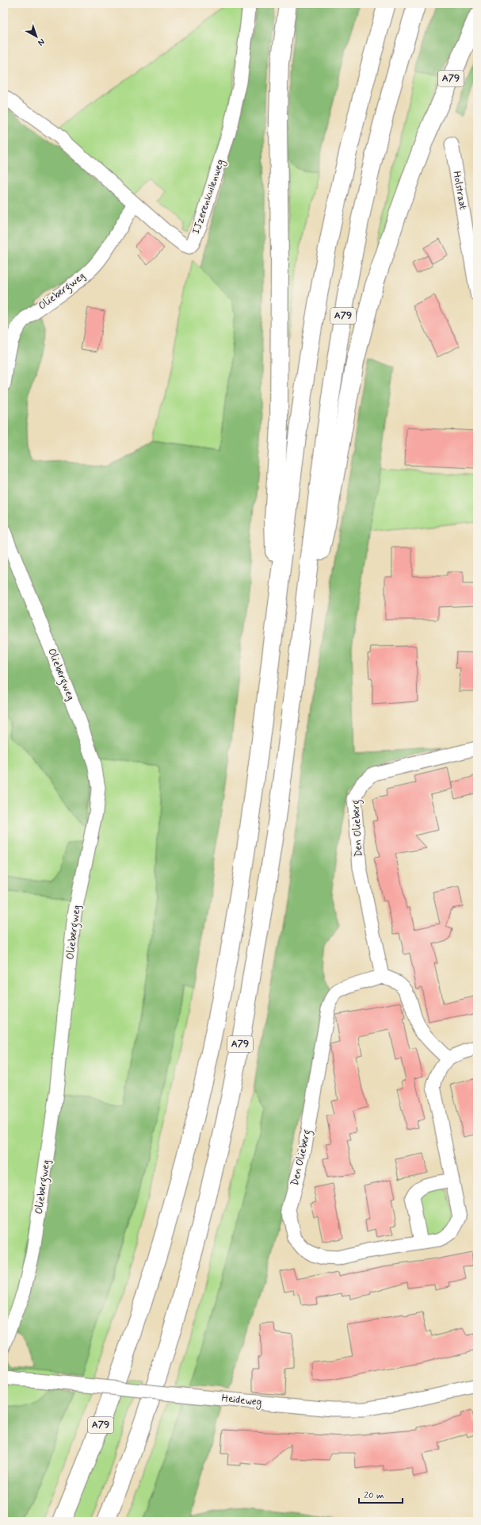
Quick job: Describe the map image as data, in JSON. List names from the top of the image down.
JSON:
{
  "streets": {
    "highway": ["A79"],
    "street": [
      "Holstraat",
      "IJzerenkuilenweg",
      "Oliebergweg",
      "Den Olieberg",
      "Heideweg"
    ]
  },
  "crossings": [
    ["IJzerenkuilenweg", "Oliebergweg"]
  ],
  "scale_bar": "20 m",
  "north": "bottom right"
}
